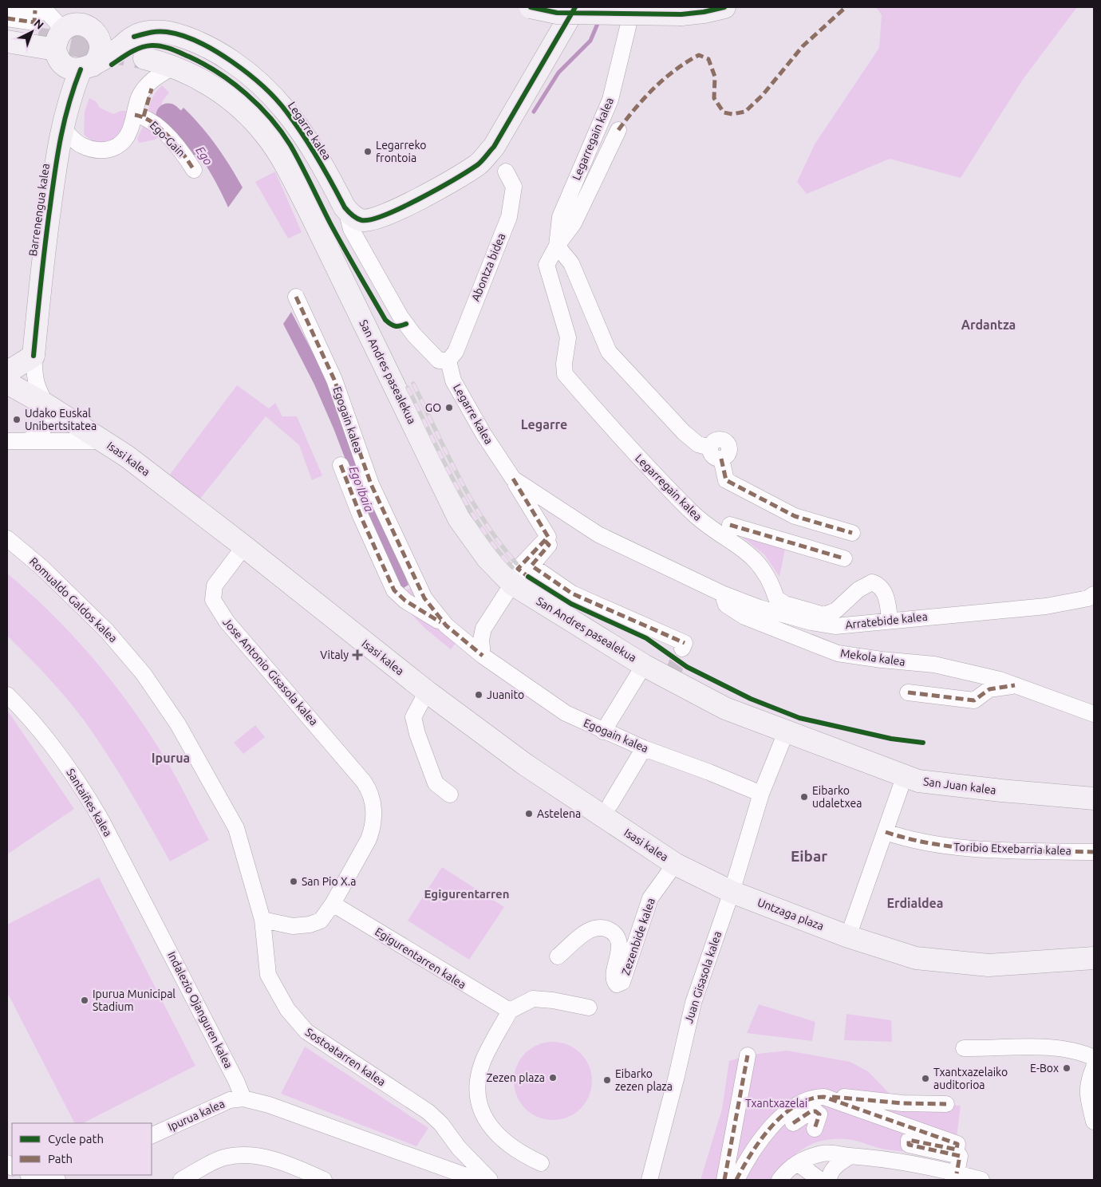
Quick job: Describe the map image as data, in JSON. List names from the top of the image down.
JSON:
{
  "streets": {
    "street": [
      "Legarre kalea",
      "Ego-Gain",
      "Legarregain kalea",
      "Barrenengua kalea",
      "Abontza bidea",
      "San Andres pasealekua",
      "Egogain kalea",
      "Isasi kalea",
      "Romualdo Galdos kalea",
      "Arratebide kalea",
      "Mekola kalea",
      "Jose Antonio Gisasola kalea",
      "San Juan kalea",
      "Santaiñes kalea",
      "Toribio Etxebarria kalea",
      "Untzaga plaza",
      "Zezenbide kalea",
      "Egigurentarren kalea",
      "Juan Gisasola kalea",
      "Indalezio Ojanguren kalea",
      "Sostoatarren kalea",
      "Ipurua kalea"
    ]
  },
  "crossings": [
    ["Legarre kalea", "Abontza bidea"],
    ["Legarre kalea", "Arratebide kalea"],
    ["Legarregain kalea", "Arratebide kalea"],
    ["San Andres pasealekua", "Egogain kalea"],
    ["San Andres pasealekua", "San Juan kalea"],
    ["Isasi kalea", "Jose Antonio Gisasola kalea"],
    ["Isasi kalea", "Untzaga plaza"],
    ["Isasi kalea", "Zezenbide kalea"],
    ["Isasi kalea", "Juan Gisasola kalea"],
    ["Romualdo Galdos kalea", "Sostoatarren kalea"],
    ["Arratebide kalea", "Mekola kalea"],
    ["Jose Antonio Gisasola kalea", "Egigurentarren kalea"],
    ["Santaiñes kalea", "Indalezio Ojanguren kalea"],
    ["Untzaga plaza", "Juan Gisasola kalea"],
    ["Indalezio Ojanguren kalea", "Ipurua kalea"]
  ],
  "districts": [
    "Ardantza",
    "Legarre",
    "Ipurua",
    "Eibar",
    "Egigurentarren",
    "Erdialdea"
  ],
  "water": ["Ego", "Ego Ibaia"],
  "parks": ["Txantxazelai"],
  "places": {
    "other": [
      "Legarreko frontoia",
      "GO",
      "Udako Euskal Unibertsitatea",
      "Juanito",
      "Eibarko udaletxea",
      "Astelena",
      "San Pio X.a",
      "Ipurua Municipal Stadium",
      "E-Box",
      "Zezen plaza",
      "Txantxazelaiko auditorioa",
      "Eibarko zezen plaza"
    ],
    "health": ["Vitaly"]
  },
  "legend": ["Cycle path", "Path"],
  "north": "top right"
}
